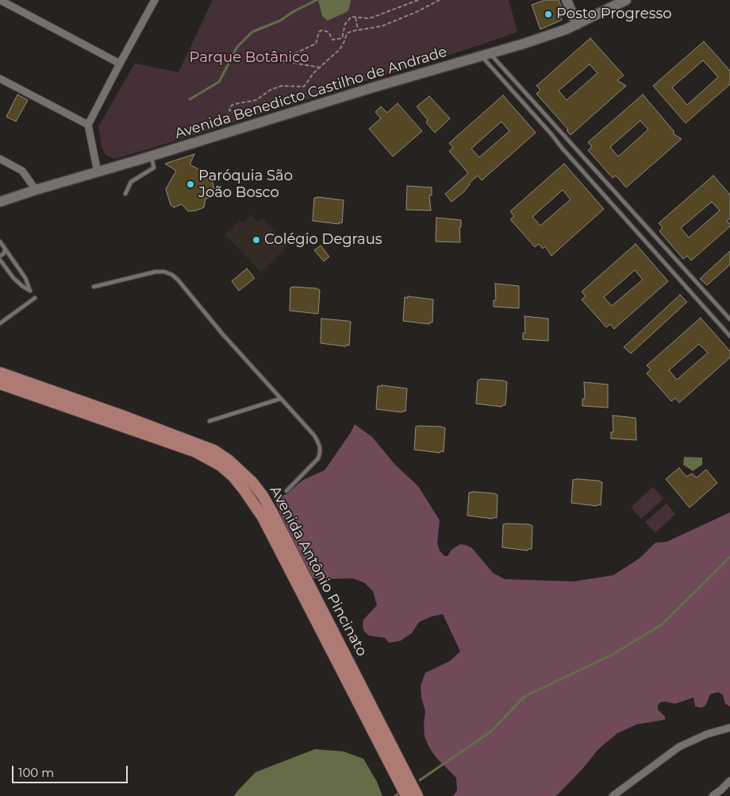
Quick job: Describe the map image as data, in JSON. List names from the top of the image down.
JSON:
{
  "streets": {
    "main road": ["Avenida Benedicto Castilho de Andrade", "Avenida Antônio Pincinato"]
  },
  "parks": ["Parque Botânico"],
  "places": ["Posto Progresso", "Paróquia São João Bosco", "Colégio Degraus"],
  "scale_bar": "100 m"
}
